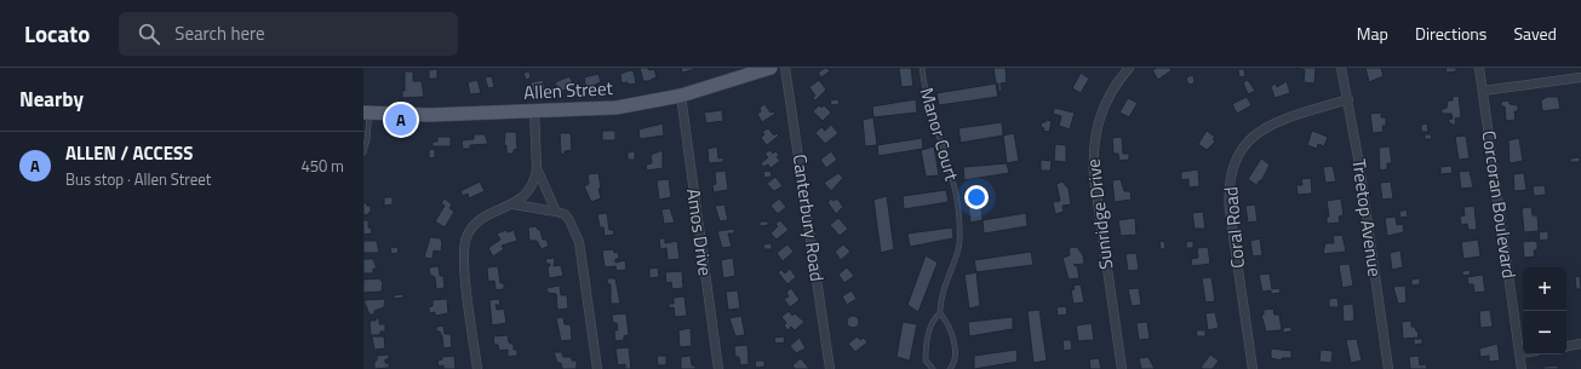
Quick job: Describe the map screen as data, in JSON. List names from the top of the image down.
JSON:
{
  "streets": {
    "main road": ["Allen Street"],
    "street": [
      "Corcoran Boulevard",
      "Sunridge Drive",
      "Canterbury Road",
      "Treetop Avenue",
      "Coral Road",
      "Amos Drive"
    ],
    "lane": ["Manor Court"]
  },
  "crossings": [
    ["Allen Street", "Amos Drive"],
    ["Treetop Avenue", "Coral Road"]
  ],
  "page": {
    "header": "Locato",
    "search": "Search here",
    "nav": ["Map", "Directions", "Saved"],
    "heading": "Nearby",
    "pins": "A",
    "list": [
      {
        "mark": "A",
        "name": "ALLEN / ACCESS",
        "note": "Bus stop · Allen Street",
        "value": "450 m"
      }
    ],
    "map_buttons": ["+", "−"]
  }
}
